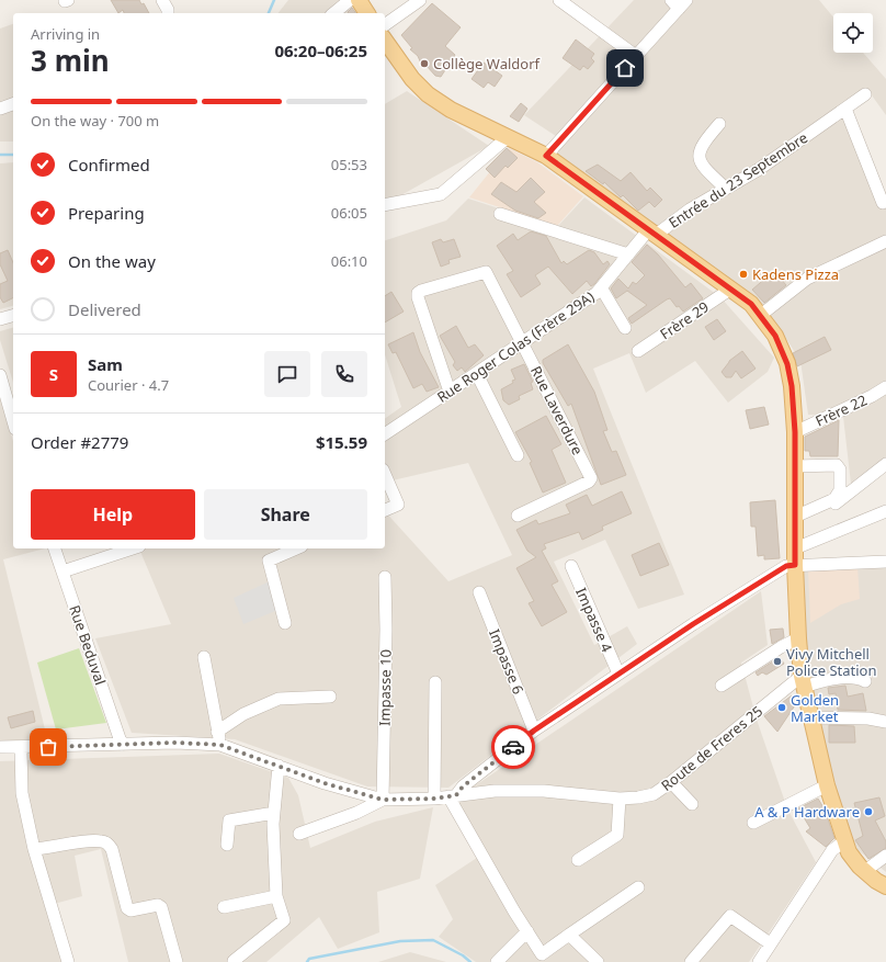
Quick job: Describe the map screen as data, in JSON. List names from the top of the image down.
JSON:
{
  "streets": {
    "street": [
      "Entrée du 23 Septembre",
      "Frère 29",
      "Rue Roger Colas (Frère 29A)",
      "Rue Laverdure",
      "Frère 22",
      "Impasse 4",
      "Rue Beduval",
      "Impasse 6",
      "Impasse 10",
      "Route de Freres 25"
    ]
  },
  "crossings": [
    ["Entrée du 23 Septembre", "Rue Roger Colas (Frère 29A)"],
    ["Rue Roger Colas (Frère 29A)", "Rue Laverdure"],
    ["Impasse 10", "Route de Freres 25"]
  ],
  "places": [
    "Collège Waldorf",
    "Kadens Pizza",
    "Vivy Mitchell Police Station",
    "Golden Market",
    "A & P Hardware"
  ],
  "page": {
    "heading": ["3 min", "Arriving in", "06:20–06:25"],
    "panel": [
      "Sam",
      "Courier · 4.7",
      "Order #2779",
      "$15.59"
    ],
    "bar": "On the way · 700 m",
    "list": [
      ["Confirmed", "05:53"],
      ["Preparing", "06:05"],
      ["On the way", "06:10"],
      "Delivered"
    ],
    "round": "S",
    "buttons": ["Help", "Share"]
  }
}
